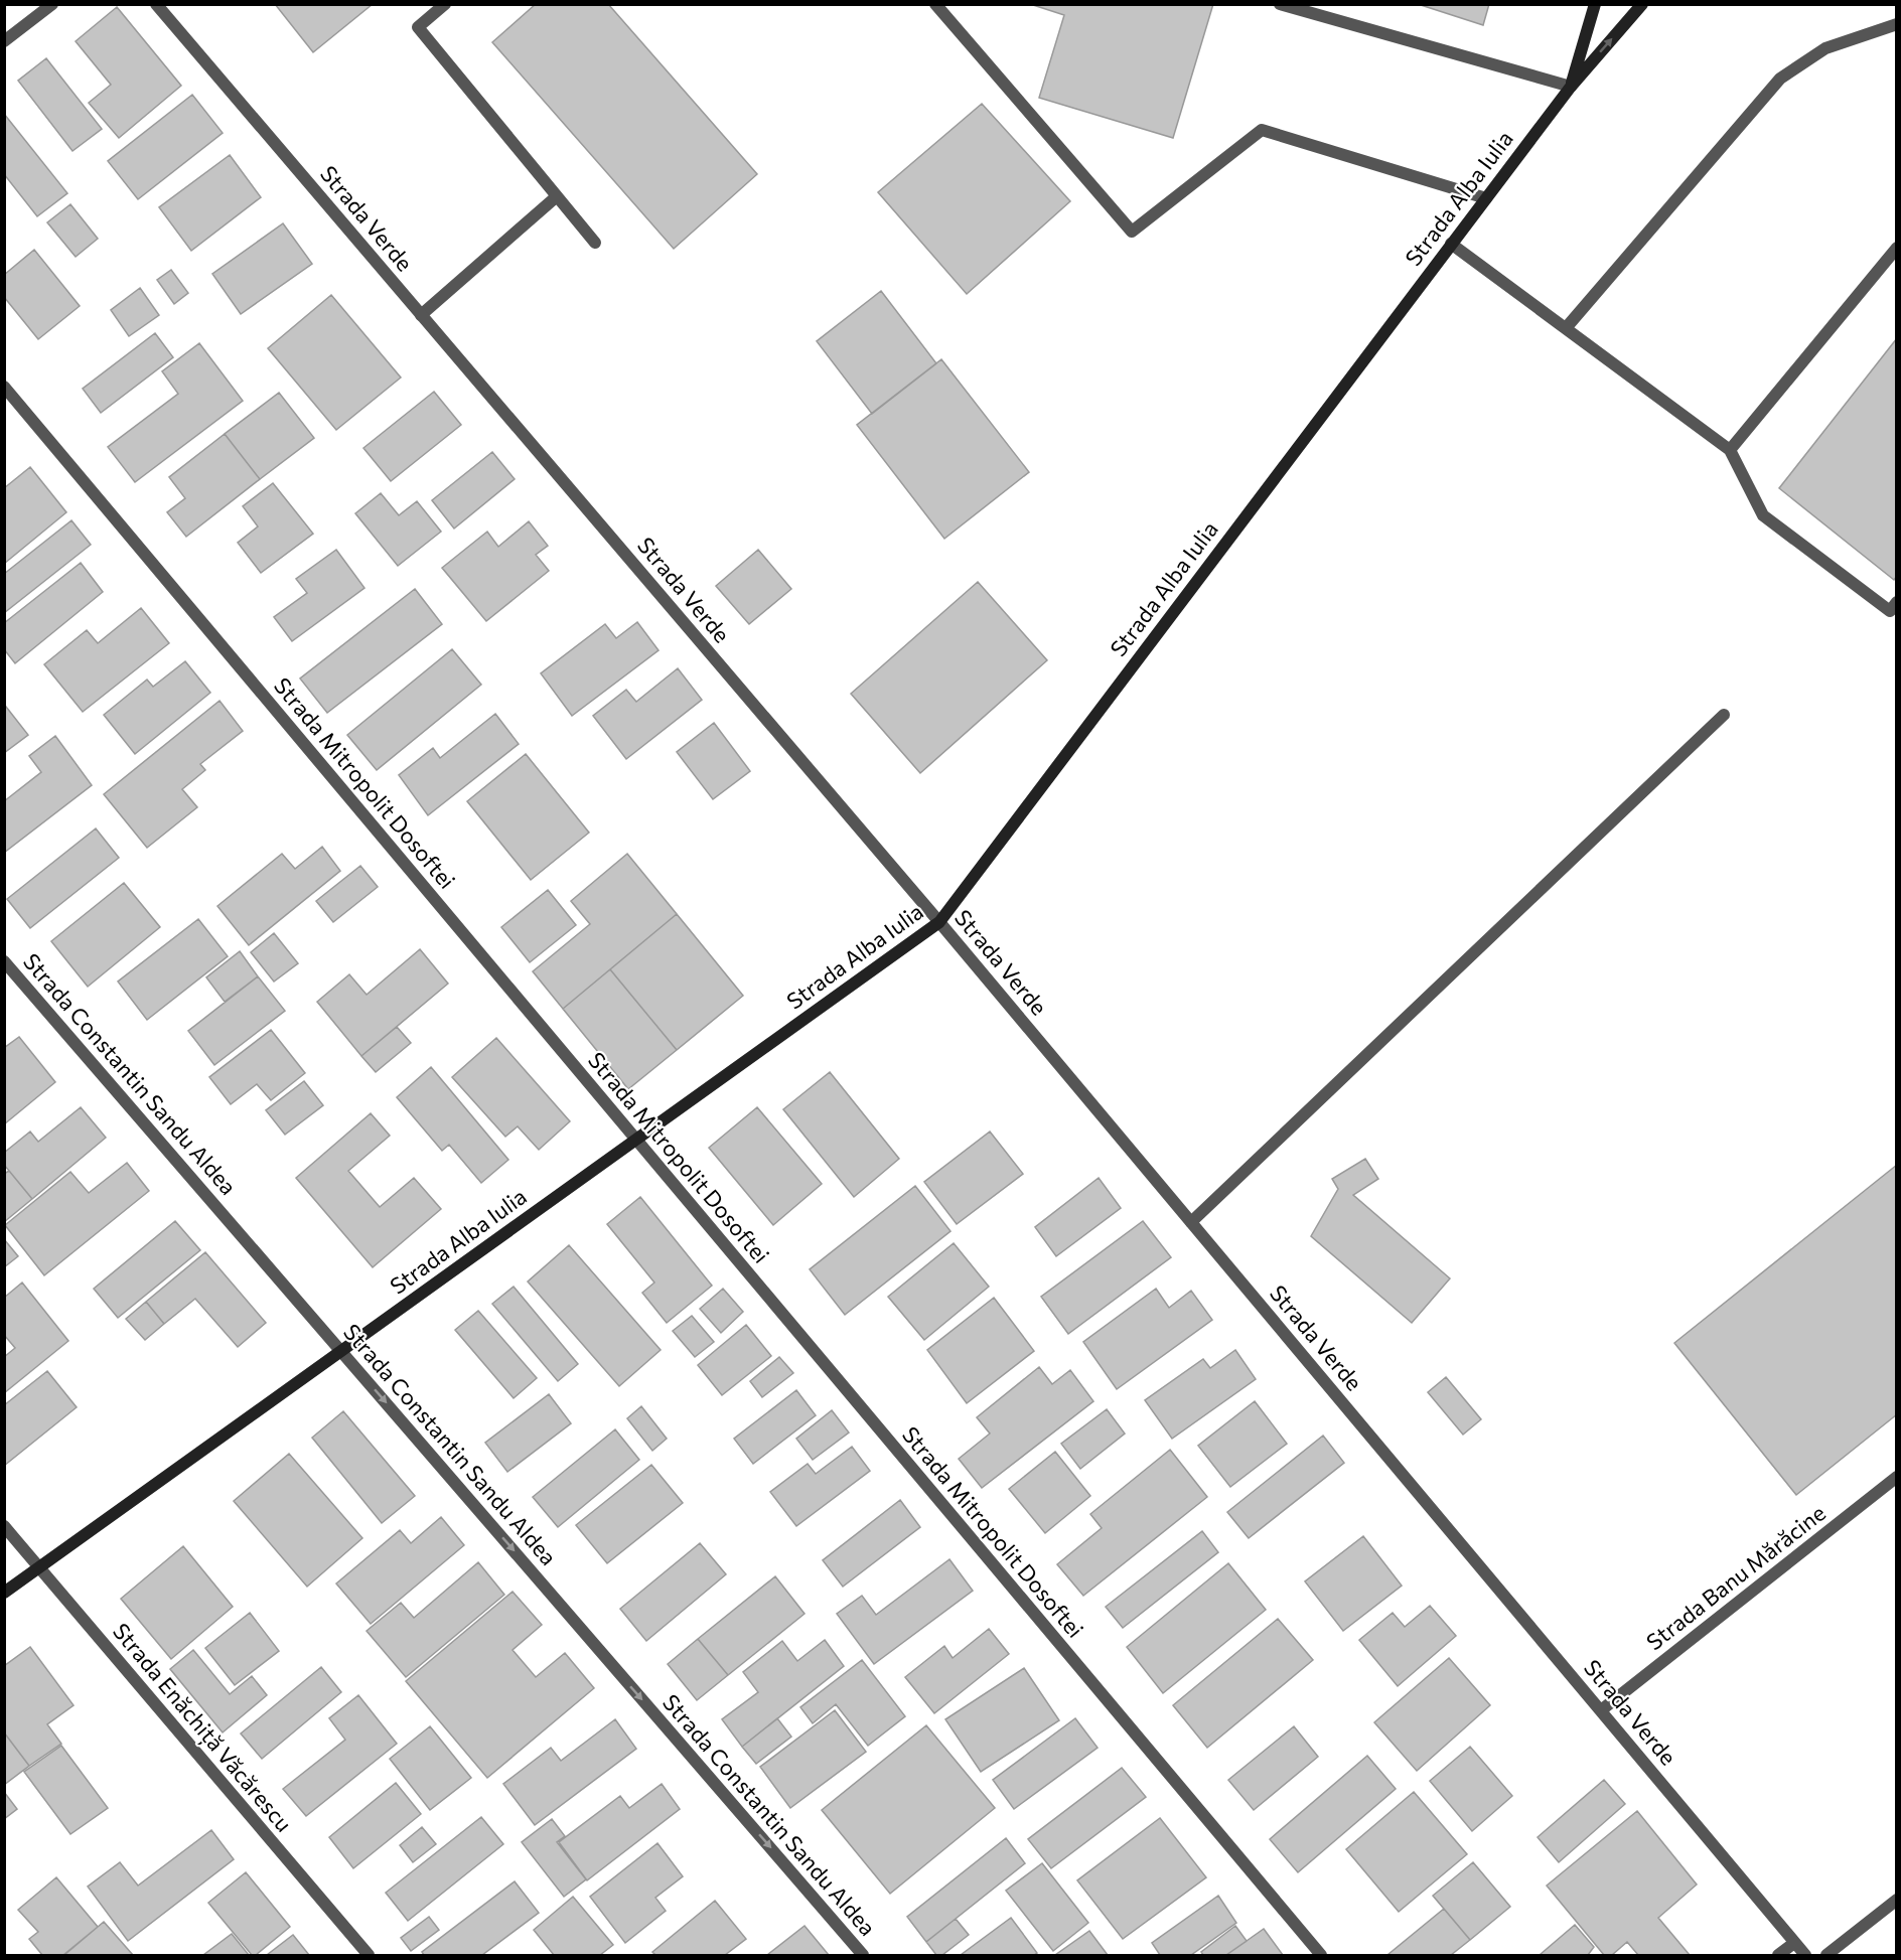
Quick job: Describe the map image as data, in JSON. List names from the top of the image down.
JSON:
{
  "streets": {
    "street": [
      "Strada Alba Iulia",
      "Strada Verde",
      "Strada Mitropolit Dosoftei",
      "Strada Constantin Sandu Aldea",
      "Strada Banu Mărăcine",
      "Strada Enăchiță Văcărescu"
    ]
  },
  "crossings": [
    ["Strada Alba Iulia", "Strada Verde"],
    ["Strada Alba Iulia", "Strada Mitropolit Dosoftei"],
    ["Strada Alba Iulia", "Strada Constantin Sandu Aldea"],
    ["Strada Alba Iulia", "Strada Enăchiță Văcărescu"],
    ["Strada Verde", "Strada Banu Mărăcine"]
  ],
  "one_way": ["Strada Constantin Sandu Aldea"]
}
